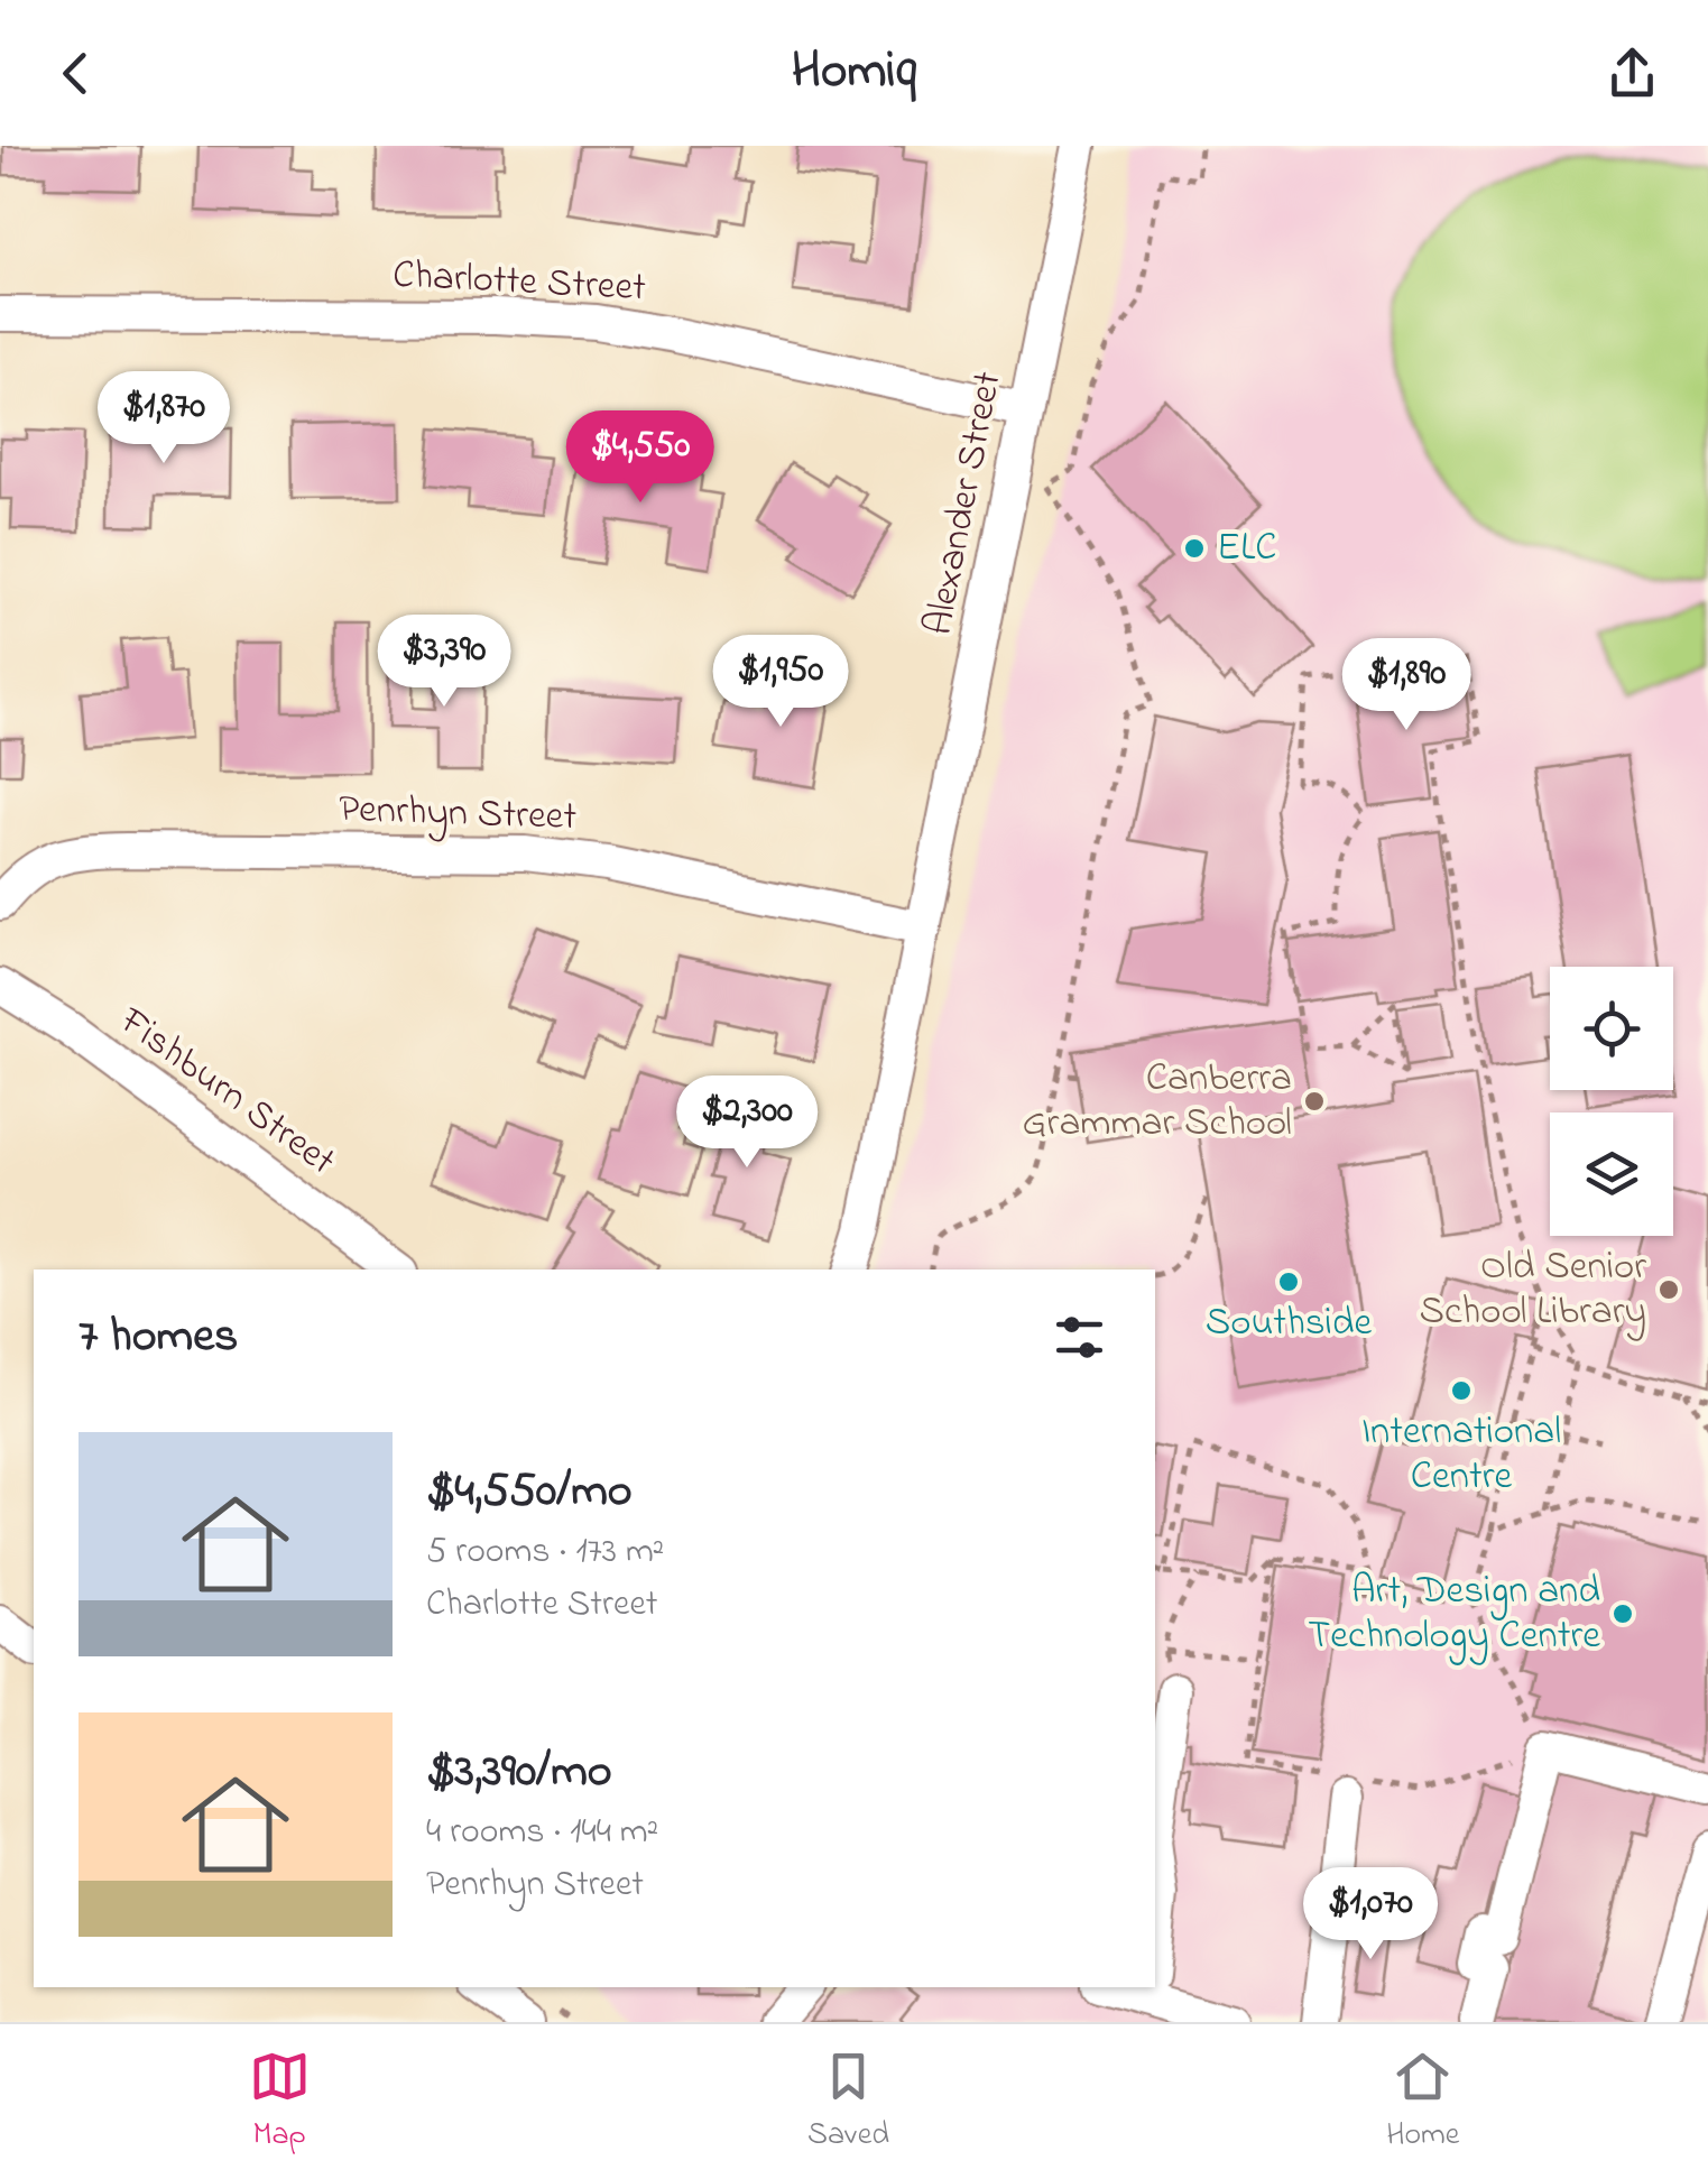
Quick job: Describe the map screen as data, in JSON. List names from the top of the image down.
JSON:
{
  "streets": {
    "street": [
      "Charlotte Street",
      "Alexander Street",
      "Penrhyn Street",
      "Fishburn Street"
    ]
  },
  "crossings": [
    ["Charlotte Street", "Alexander Street"],
    ["Alexander Street", "Penrhyn Street"]
  ],
  "places": [
    "ELC",
    "Canberra Grammar School",
    "Southside",
    "Old Senior School Library",
    "International Centre",
    "Art, Design and Technology Centre"
  ],
  "page": {
    "header": "Homiq",
    "price": [
      "$1,870",
      "$4,550",
      "$3,390",
      "$1,950",
      "$1,890",
      "$2,300",
      "$1,070"
    ],
    "heading": "7 homes",
    "list": [
      {
        "name": "$4,550/mo",
        "note": "5 rooms · 173 m² · Charlotte Street"
      },
      {
        "name": "$3,390/mo",
        "note": "4 rooms · 144 m² · Penrhyn Street"
      }
    ],
    "tabs": ["Map", "Saved", "Home"]
  }
}
